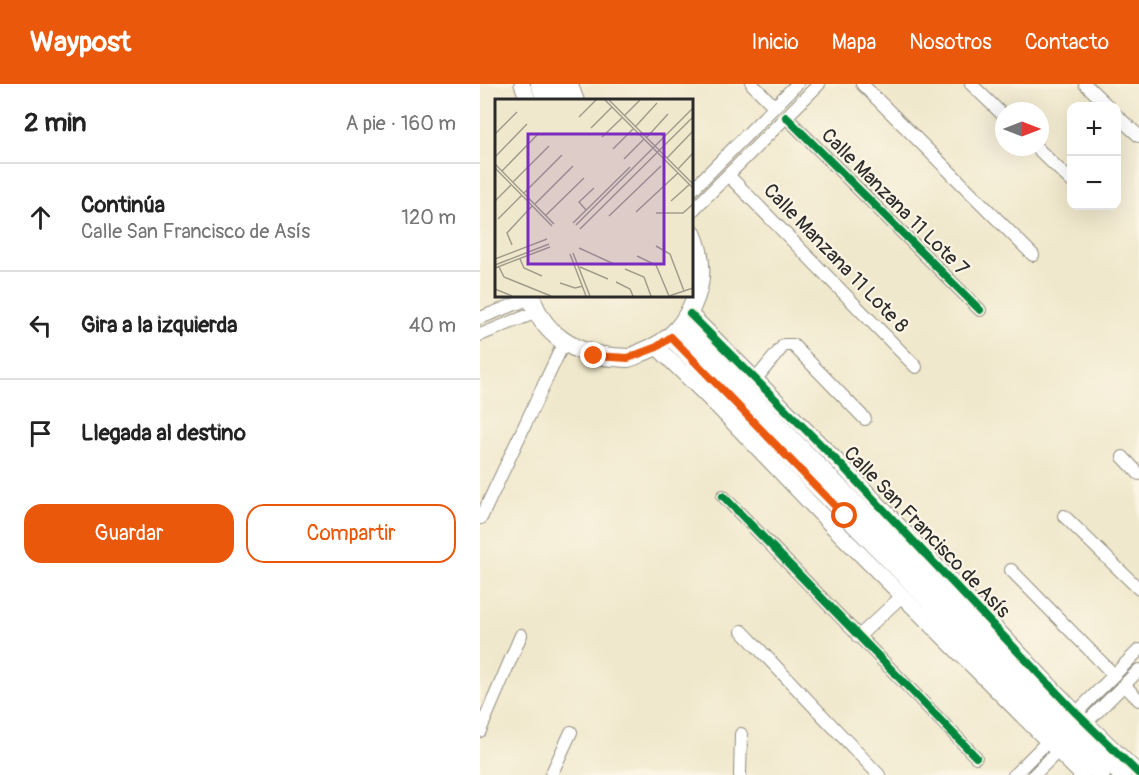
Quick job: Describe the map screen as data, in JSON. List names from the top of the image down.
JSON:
{
  "streets": {
    "main road": ["Calle San Francisco de Asís"],
    "street": ["Calle Manzana 11 Lote 7", "Calle Manzana 11 Lote 8"]
  },
  "north": "right",
  "page": {
    "header": "Waypost",
    "nav": [
      "Inicio",
      "Mapa",
      "Nosotros",
      "Contacto"
    ],
    "heading": ["2 min", "A pie · 160 m"],
    "map_buttons": ["+", "−"],
    "list": [
      ["Continúa", "Calle San Francisco de Asís", "120 m"],
      ["Gira a la izquierda", "40 m"],
      "Llegada al destino"
    ],
    "buttons": ["Guardar", "Compartir"]
  }
}
